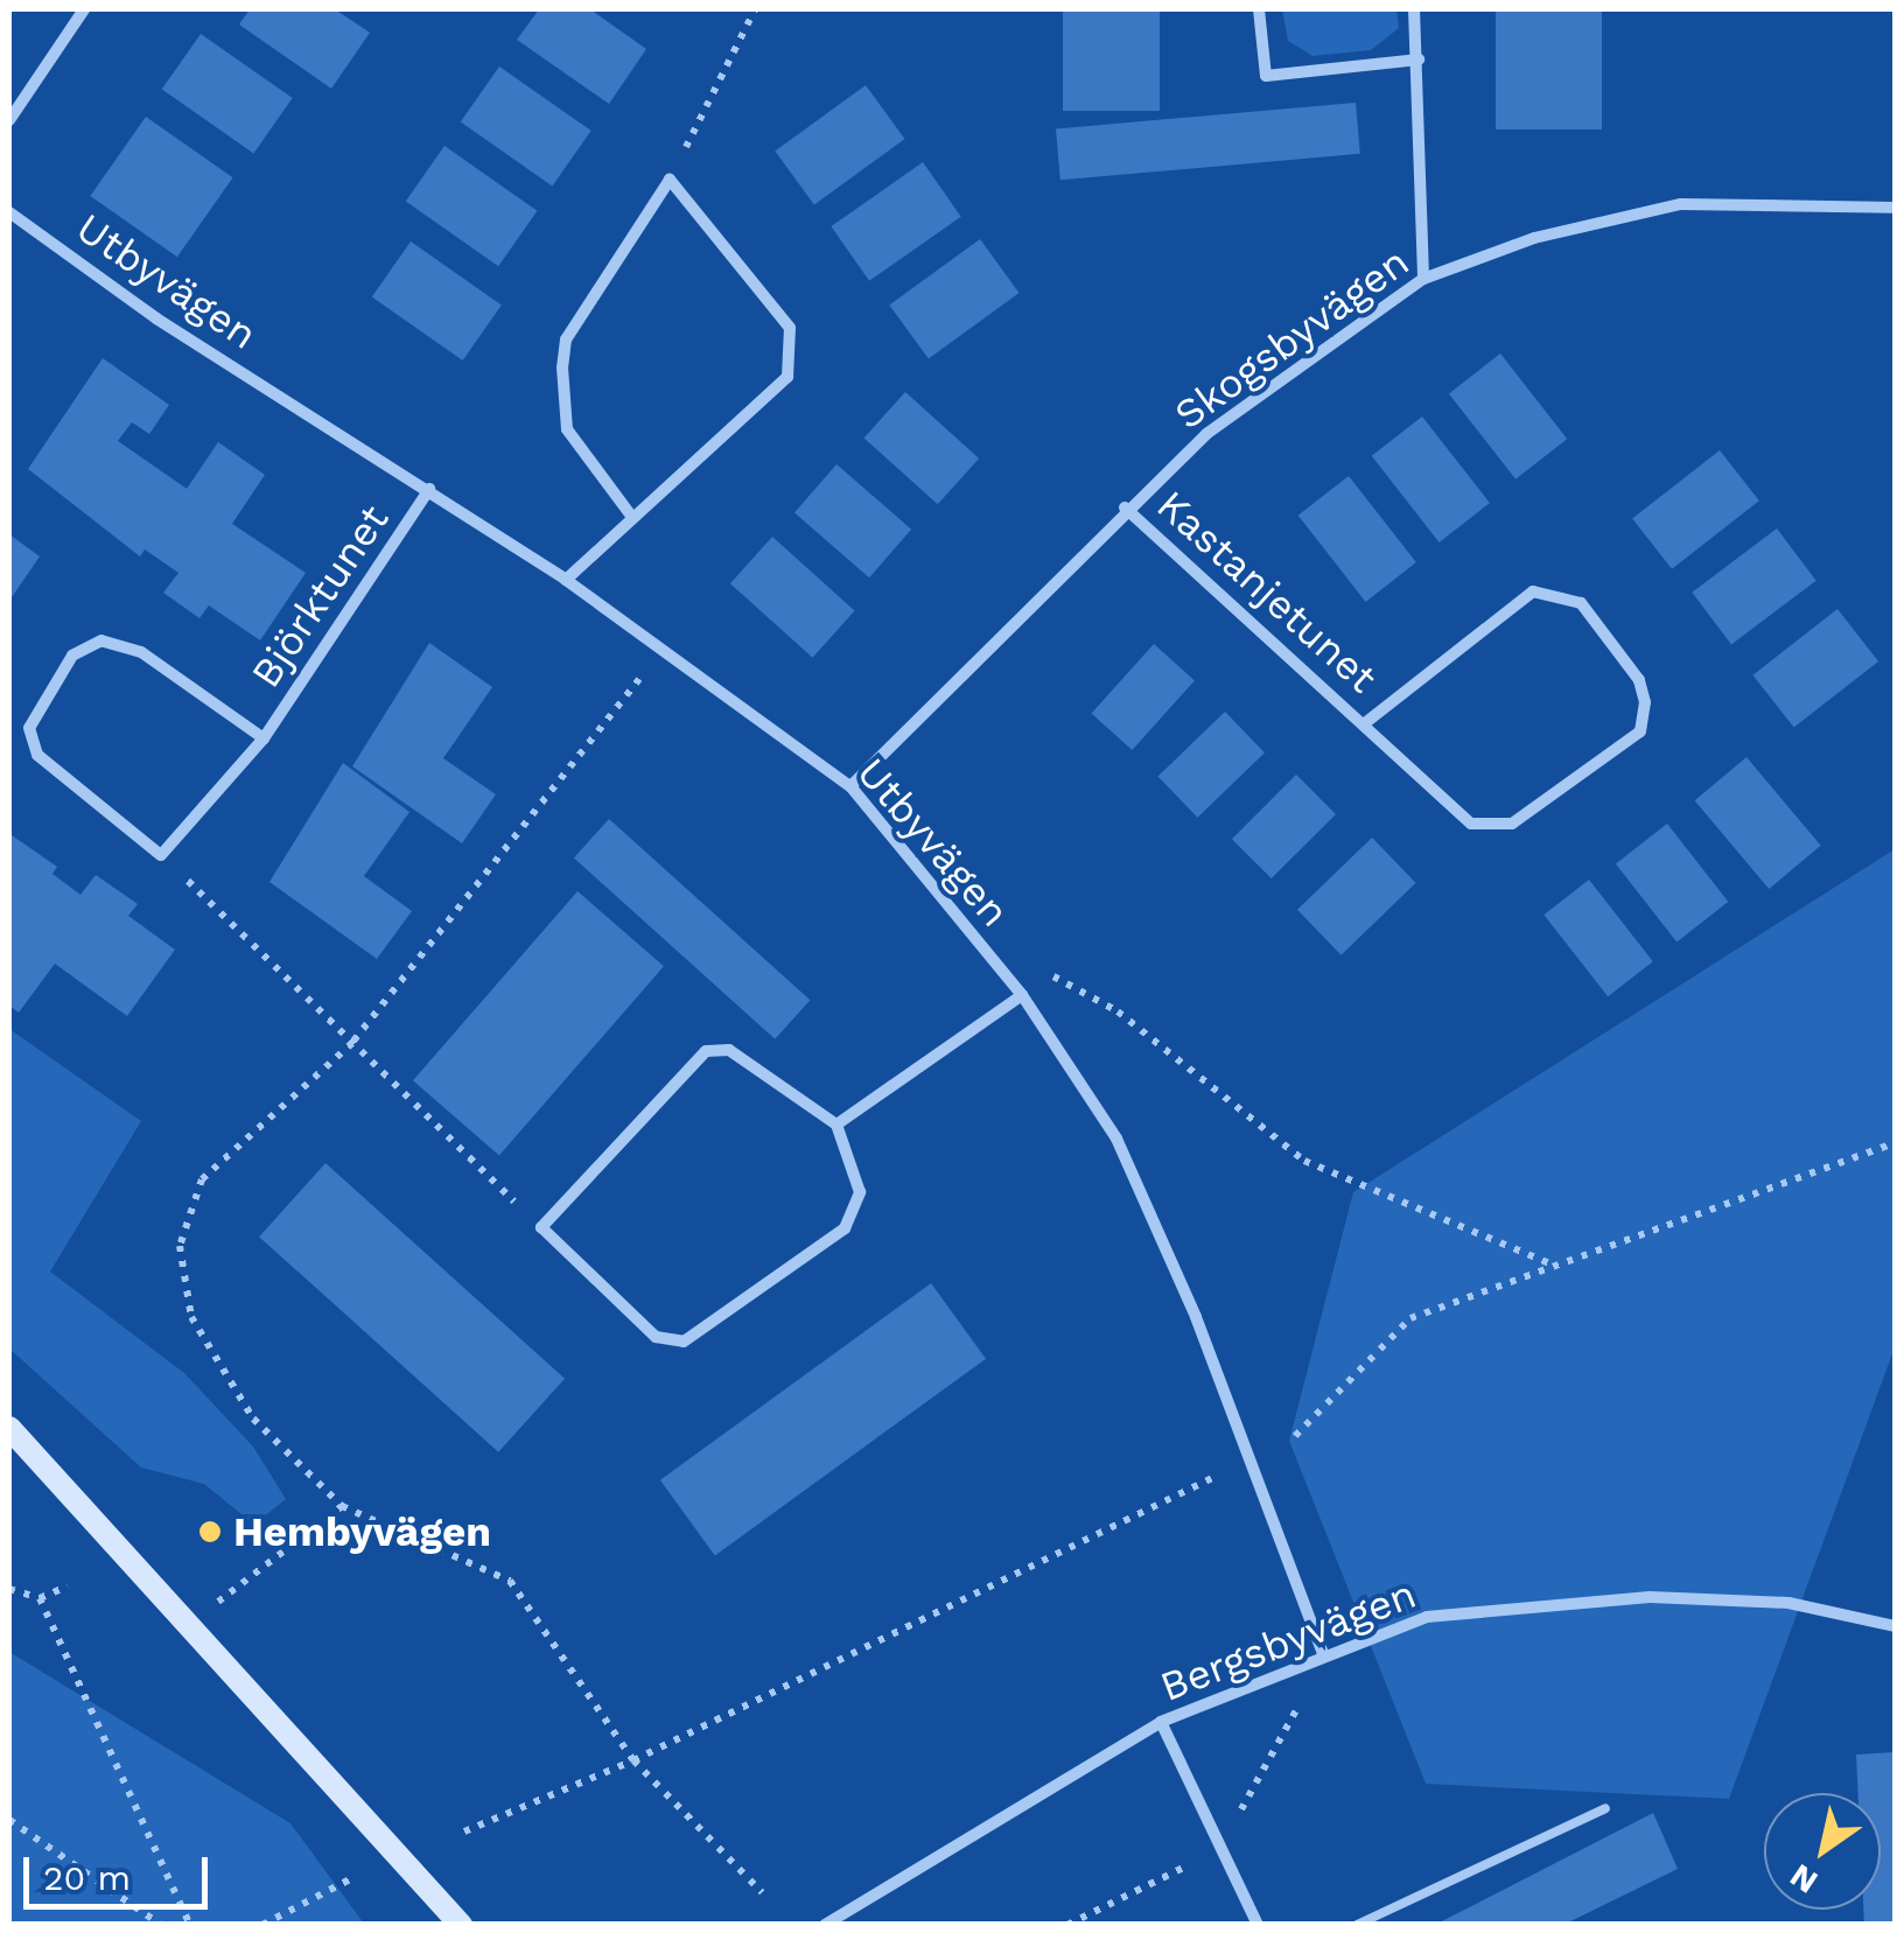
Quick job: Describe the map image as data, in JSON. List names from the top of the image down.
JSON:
{
  "streets": {
    "street": [
      "Utbyvägen",
      "Skogsbyvägen",
      "Kastanjetunet",
      "Björktunet",
      "Bergsbyvägen"
    ]
  },
  "crossings": [
    ["Utbyvägen", "Skogsbyvägen"],
    ["Utbyvägen", "Björktunet"],
    ["Utbyvägen", "Bergsbyvägen"],
    ["Skogsbyvägen", "Kastanjetunet"]
  ],
  "places": ["Hembyvägen"],
  "scale_bar": "20 m",
  "north": "bottom left"
}
